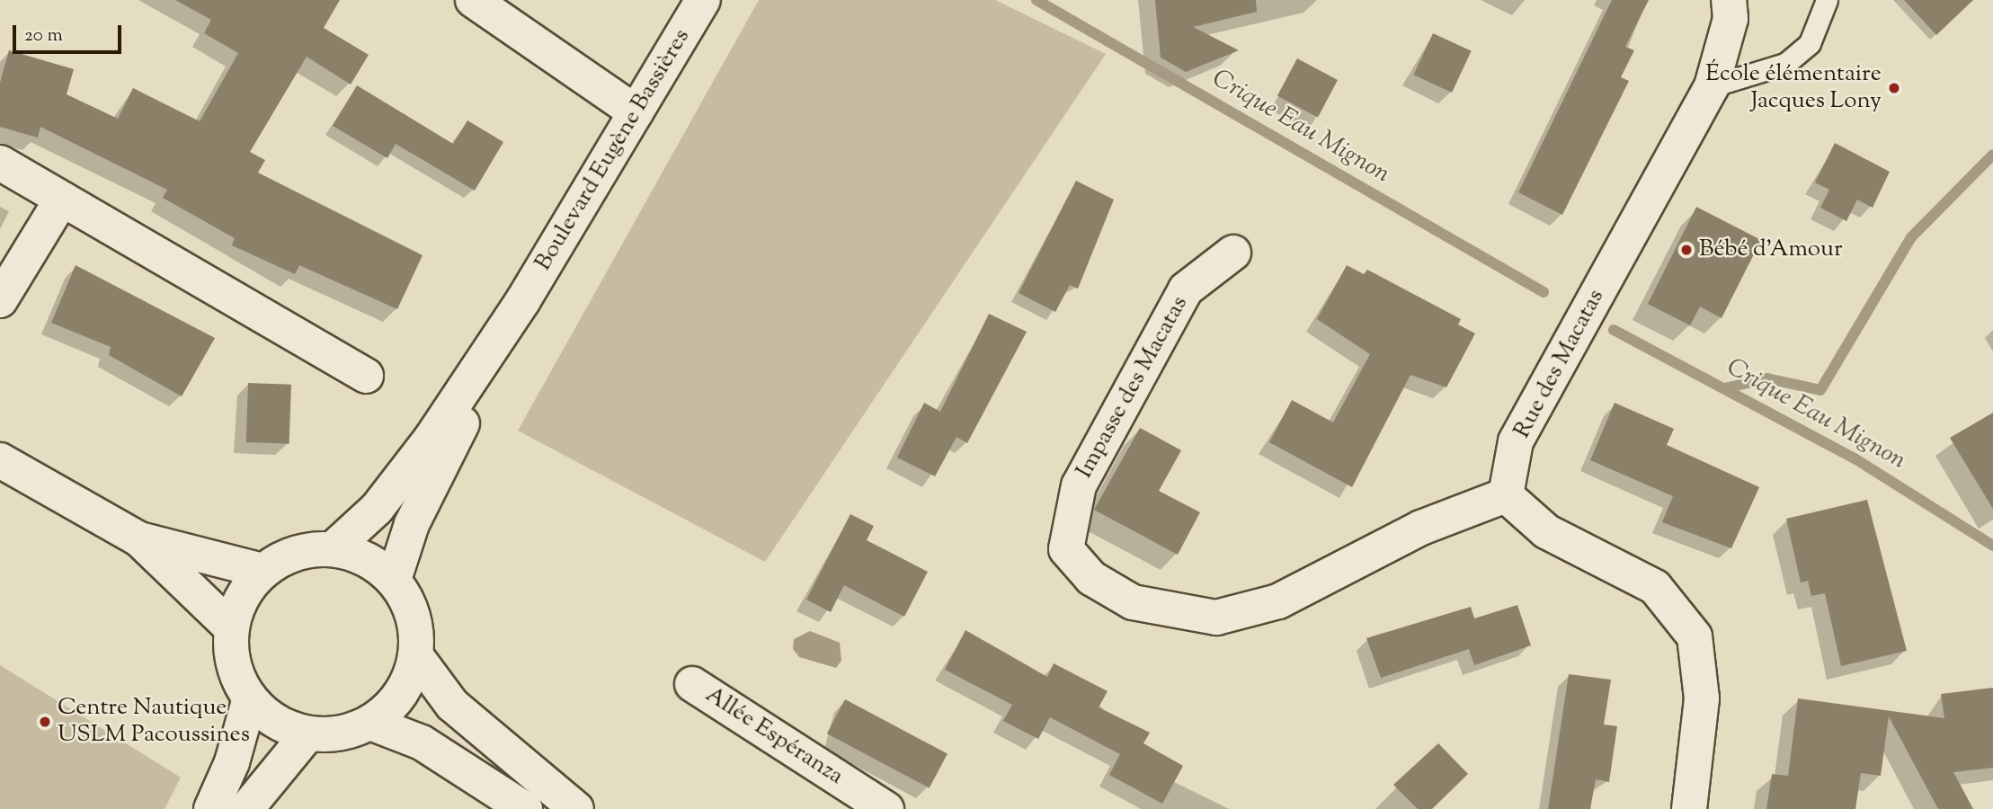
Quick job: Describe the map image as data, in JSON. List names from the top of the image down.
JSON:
{
  "streets": {
    "street": [
      "Boulevard Eugène Bassières",
      "Rue des Macatas",
      "Impasse des Macatas",
      "Allée Espéranza"
    ]
  },
  "crossings": [
    ["Rue des Macatas", "Impasse des Macatas"]
  ],
  "water": ["Crique Eau Mignon"],
  "places": ["École élémentaire Jacques Lony", "Bébé d'Amour", "Centre Nautique USLM Pacoussines"],
  "scale_bar": "20 m"
}
